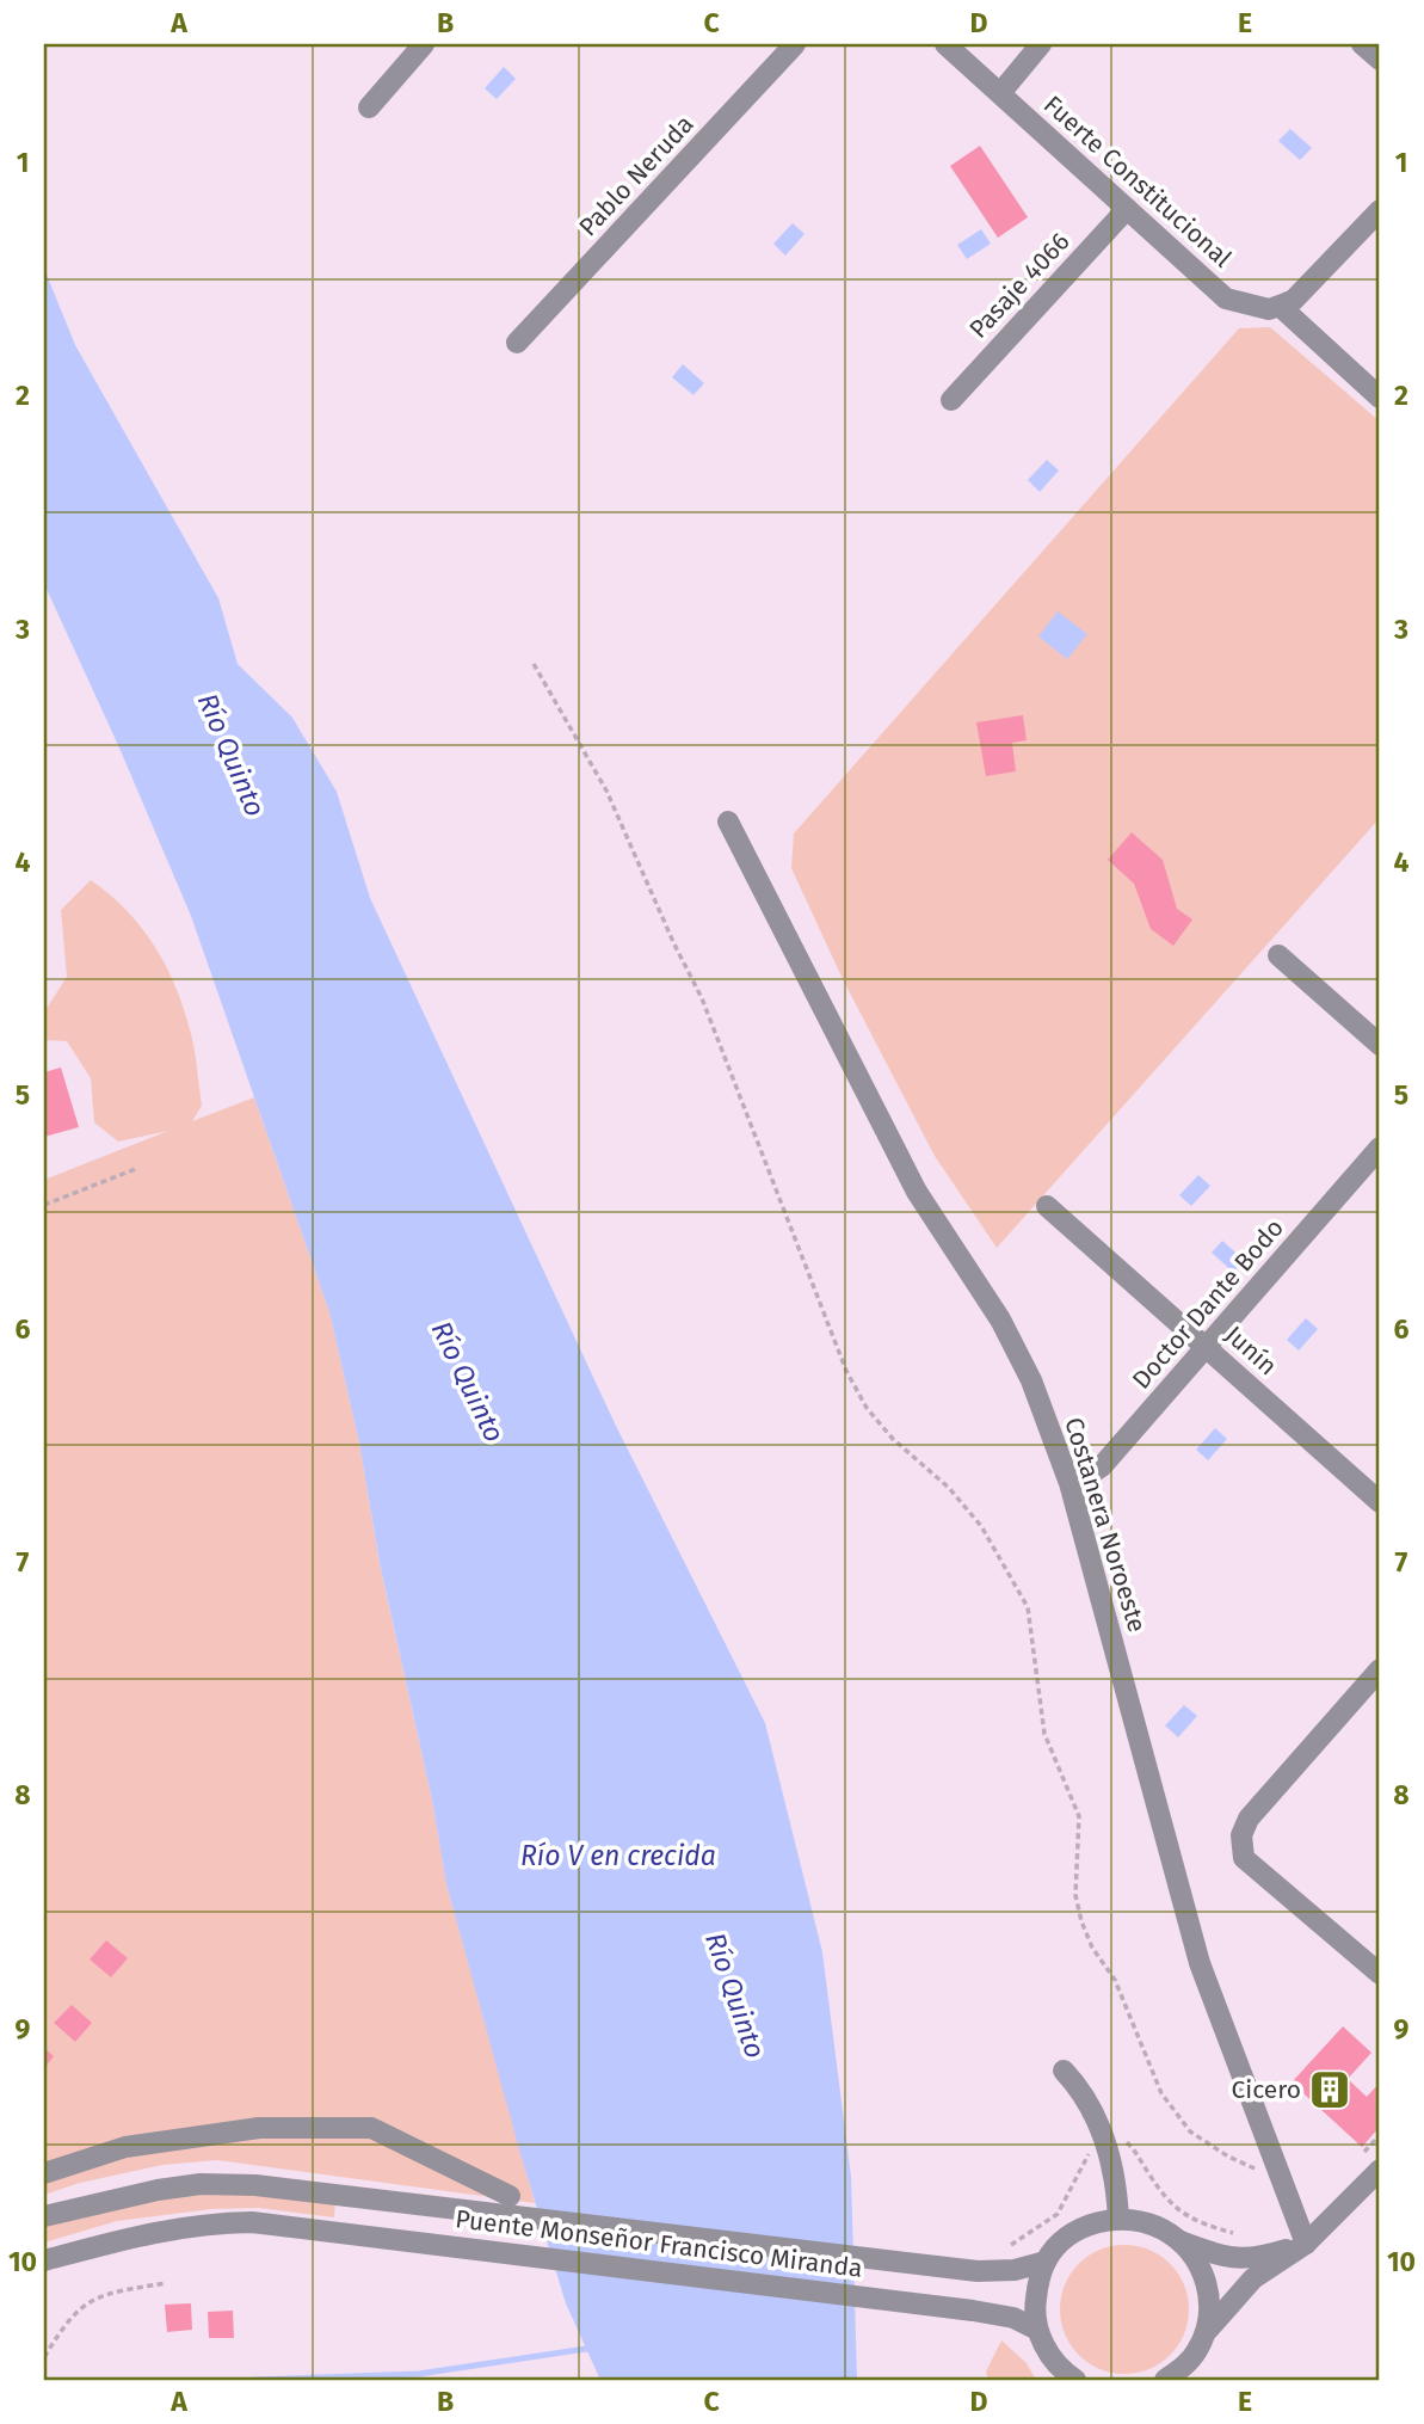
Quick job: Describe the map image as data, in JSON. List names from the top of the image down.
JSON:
{
  "streets": {
    "street": [
      "Pablo Neruda",
      "Fuerte Constitucional",
      "Pasaje 4066",
      "Doctor Dante Bodo",
      "Junín",
      "Costanera Noroeste",
      "Puente Monseñor Francisco Miranda"
    ]
  },
  "crossings": [
    ["Fuerte Constitucional", "Pasaje 4066"],
    ["Doctor Dante Bodo", "Junín"],
    ["Doctor Dante Bodo", "Costanera Noroeste"]
  ],
  "water": ["Río Quinto", "Río V en crecida"],
  "places": {
    "building": ["Cicero"]
  },
  "grid": {
    "columns": [
      "A",
      "B",
      "C",
      "D",
      "E"
    ],
    "rows": [
      "1",
      "2",
      "3",
      "4",
      "5",
      "6",
      "7",
      "8",
      "9",
      "10"
    ]
  }
}
